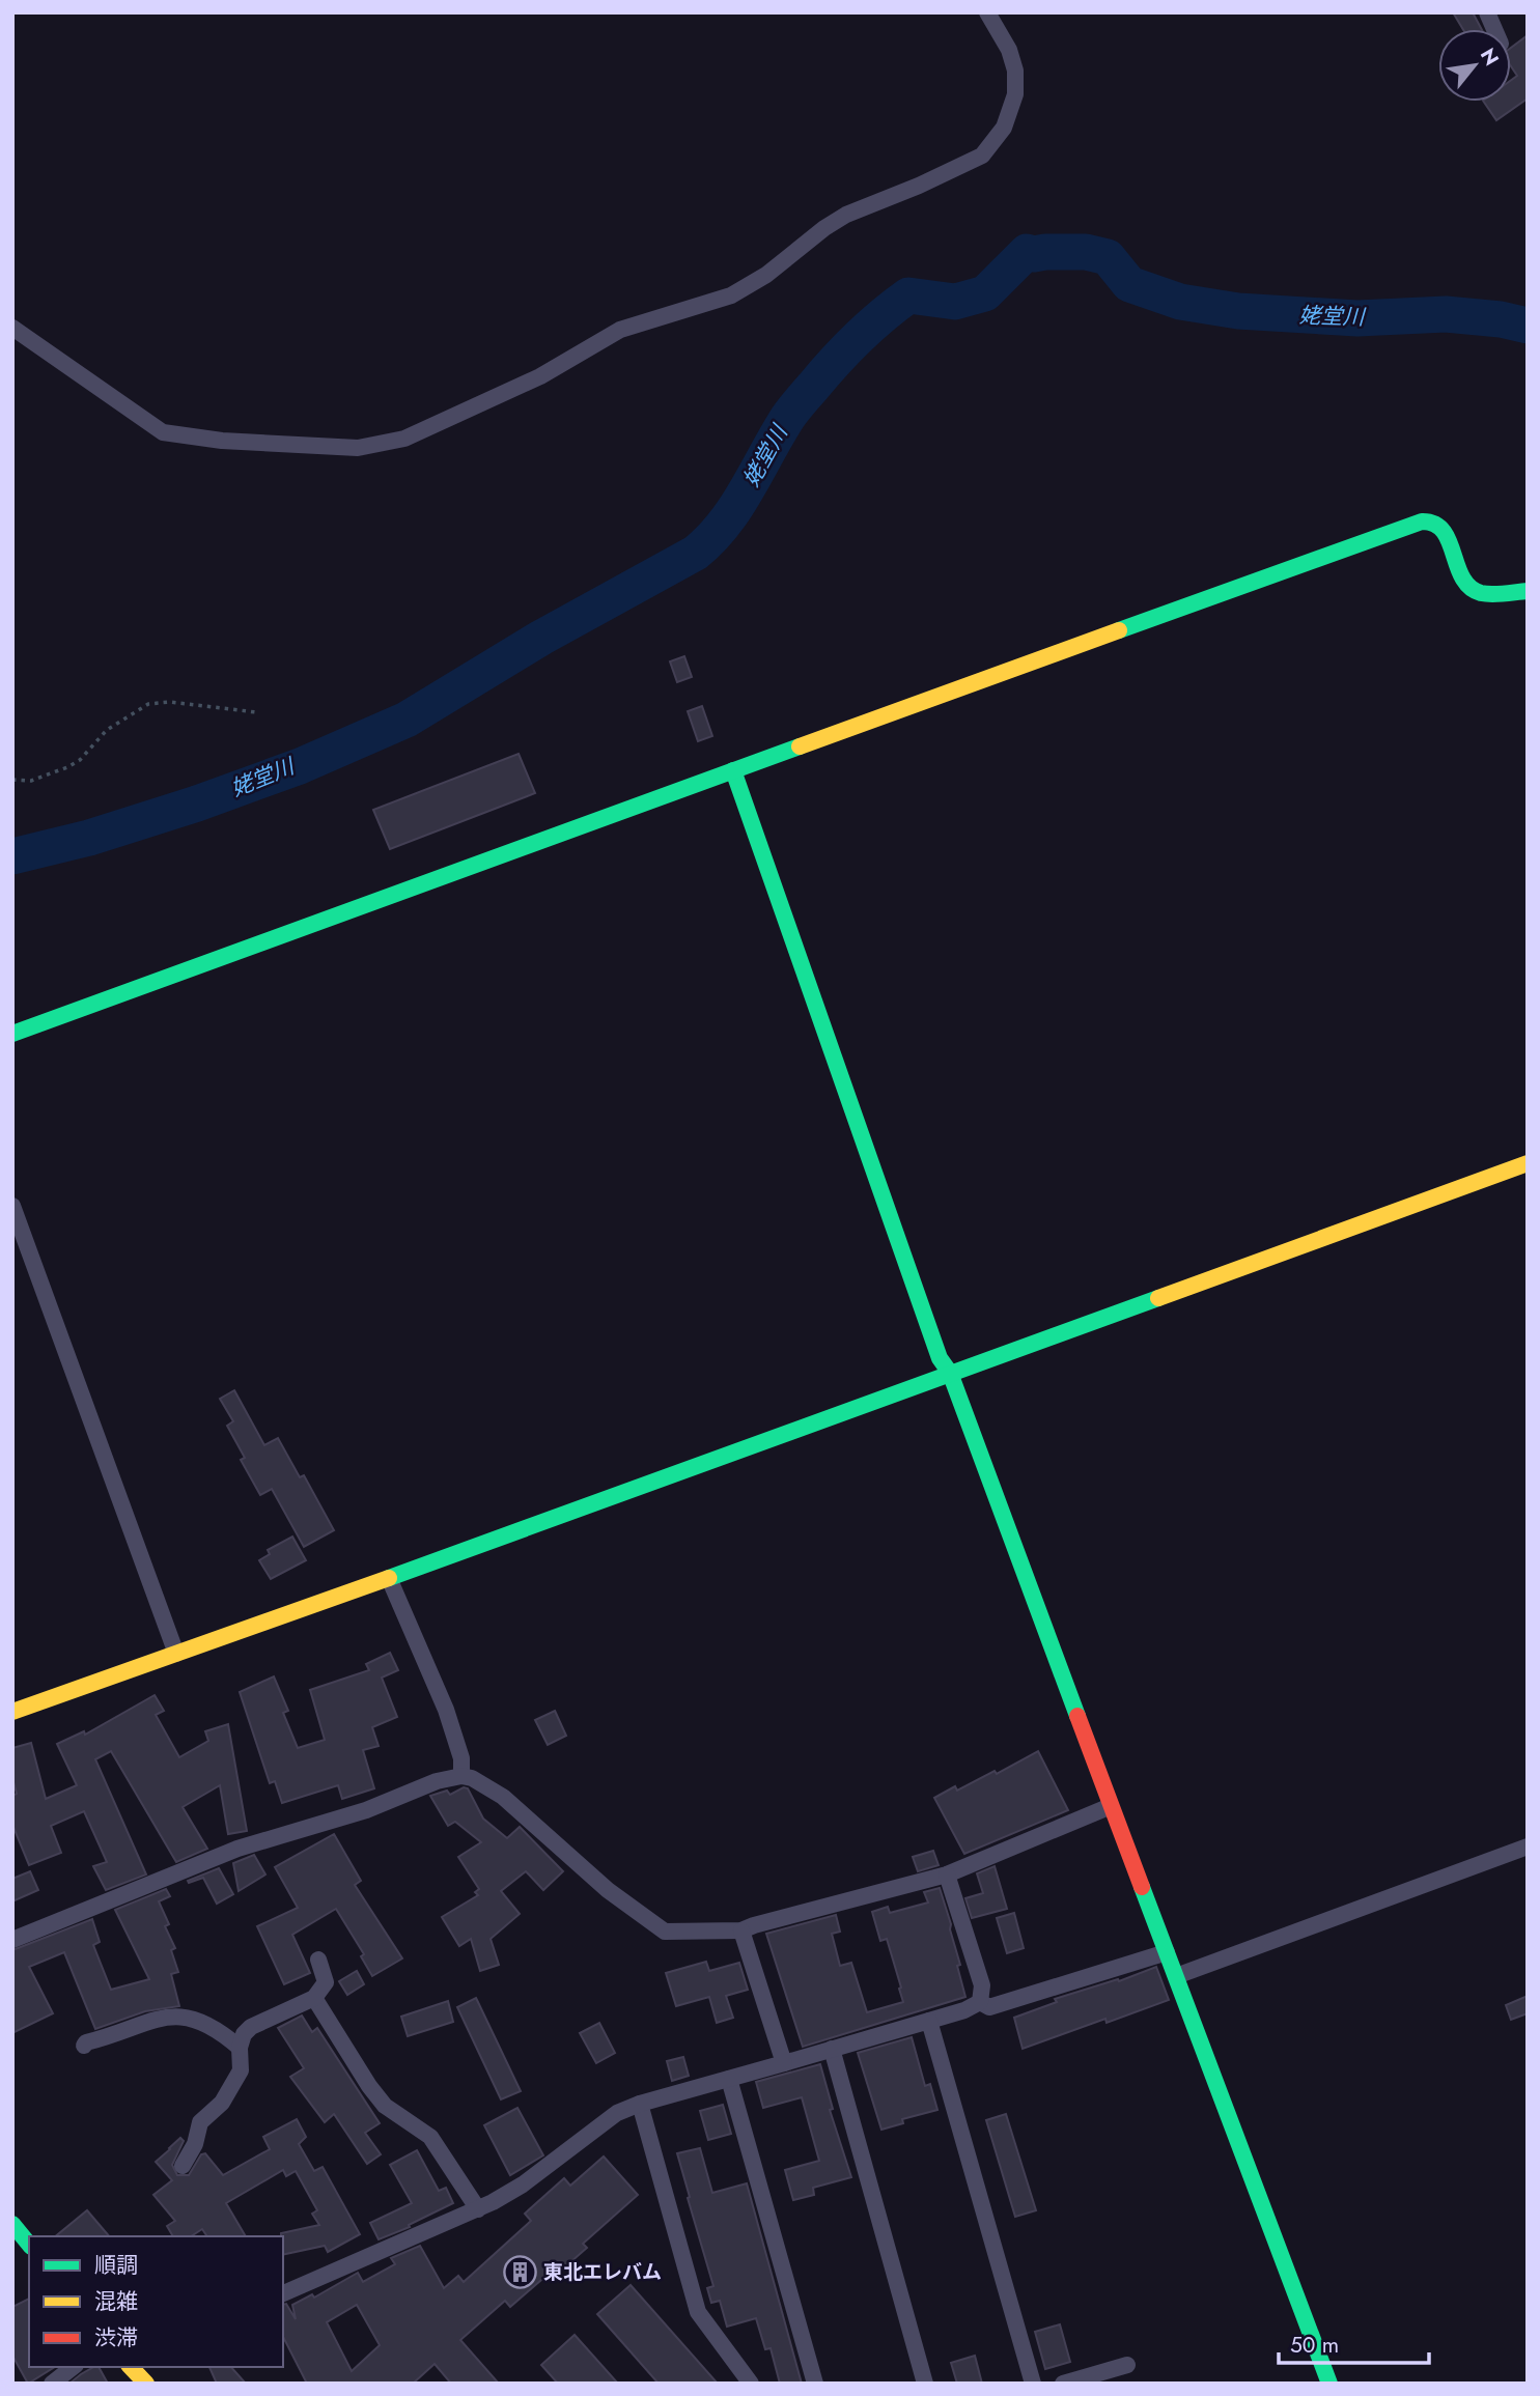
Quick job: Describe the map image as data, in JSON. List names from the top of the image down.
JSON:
{
  "water": ["姥堂川"],
  "places": {
    "building": ["東北エレバム"]
  },
  "legend": ["順調", "混雑", "渋滞"],
  "scale_bar": "50 m",
  "north": "top right"
}
